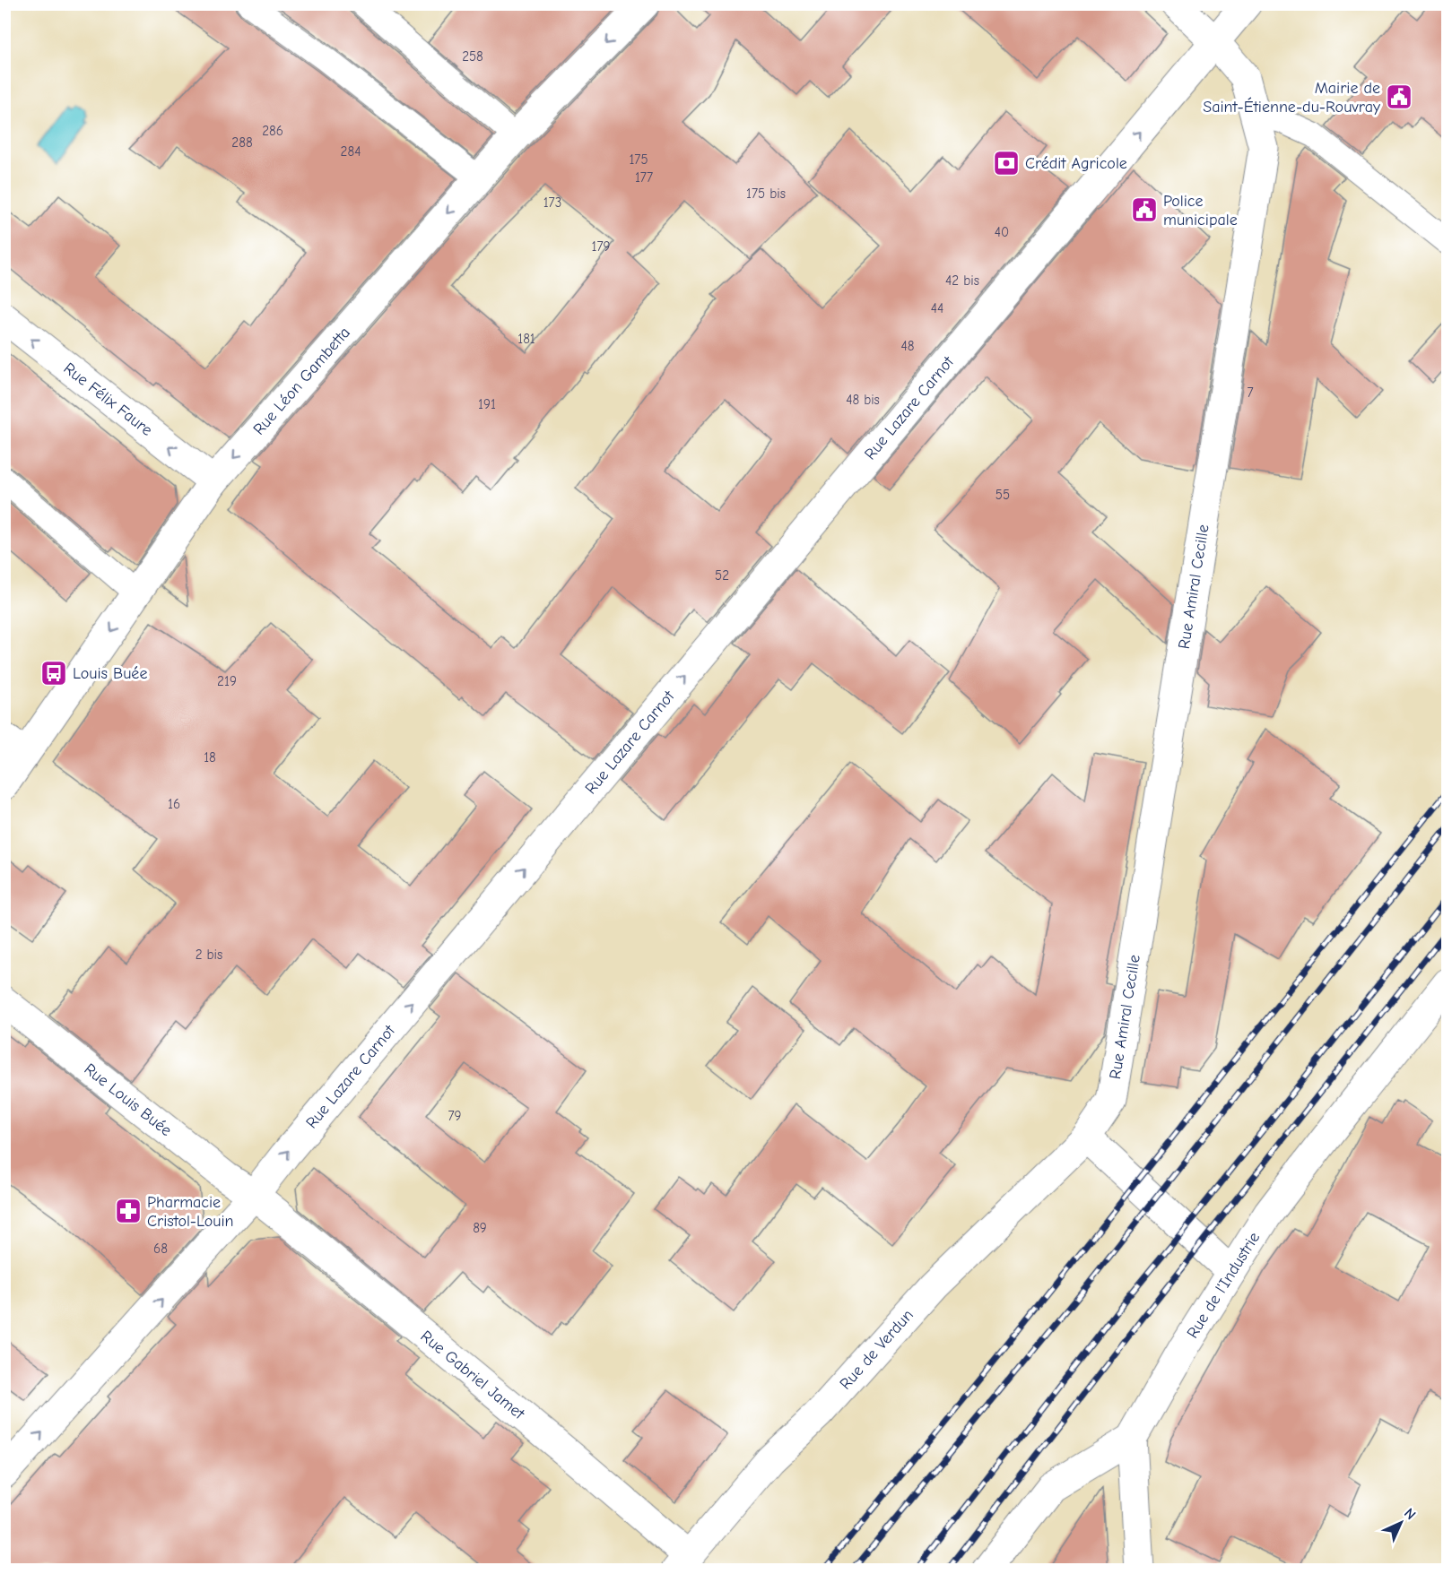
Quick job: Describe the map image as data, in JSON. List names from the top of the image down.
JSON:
{
  "streets": {
    "street": [
      "Rue Léon Gambetta",
      "Rue Félix Faure",
      "Rue Lazare Carnot",
      "Rue Amiral Cecille",
      "Rue Louis Buée",
      "Rue de l'Industrie",
      "Rue de Verdun",
      "Rue Gabriel Jamet"
    ]
  },
  "crossings": [
    ["Rue Léon Gambetta", "Rue Félix Faure"],
    ["Rue Lazare Carnot", "Rue Amiral Cecille"],
    ["Rue Lazare Carnot", "Rue Louis Buée"],
    ["Rue Lazare Carnot", "Rue Gabriel Jamet"],
    ["Rue Amiral Cecille", "Rue de Verdun"],
    ["Rue Louis Buée", "Rue Gabriel Jamet"],
    ["Rue de Verdun", "Rue Gabriel Jamet"]
  ],
  "one_way": ["Rue Léon Gambetta", "Rue Félix Faure", "Rue Lazare Carnot"],
  "places": {
    "public building": ["Mairie de Saint-Étienne-du-Rouvray", "Police municipale"],
    "bank": ["Crédit Agricole"],
    "bus stop": ["Louis Buée"],
    "pharmacy": ["Pharmacie Cristol-Louin"]
  },
  "house_numbers": [
    "258",
    "286",
    "288",
    "284",
    "175",
    "177",
    "175 bis",
    "173",
    "40",
    "179",
    "42 bis",
    "44",
    "181",
    "48",
    "7",
    "48 bis",
    "191",
    "55",
    "52",
    "219",
    "18",
    "16",
    "2 bis",
    "79",
    "89",
    "68"
  ],
  "north": "top right"
}
